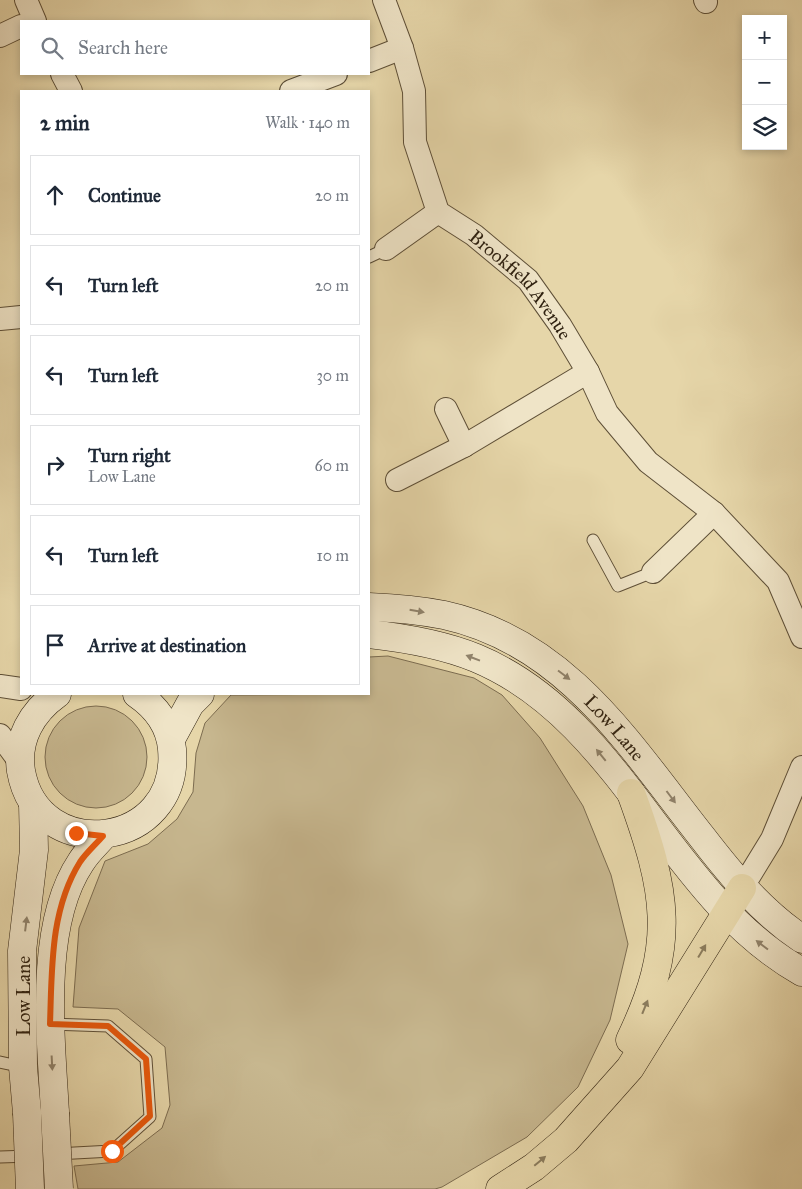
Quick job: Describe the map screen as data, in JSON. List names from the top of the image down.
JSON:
{
  "streets": {
    "main road": ["Low Lane"],
    "street": ["Brookfield Avenue"]
  },
  "page": {
    "map_buttons": ["+", "−"],
    "search": "Search here",
    "heading": ["2 min", "Walk · 140 m"],
    "list": [
      ["Continue", "20 m"],
      ["Turn left", "20 m"],
      ["Turn left", "30 m"],
      ["Turn right", "Low Lane", "60 m"],
      ["Turn left", "10 m"],
      "Arrive at destination"
    ]
  }
}
